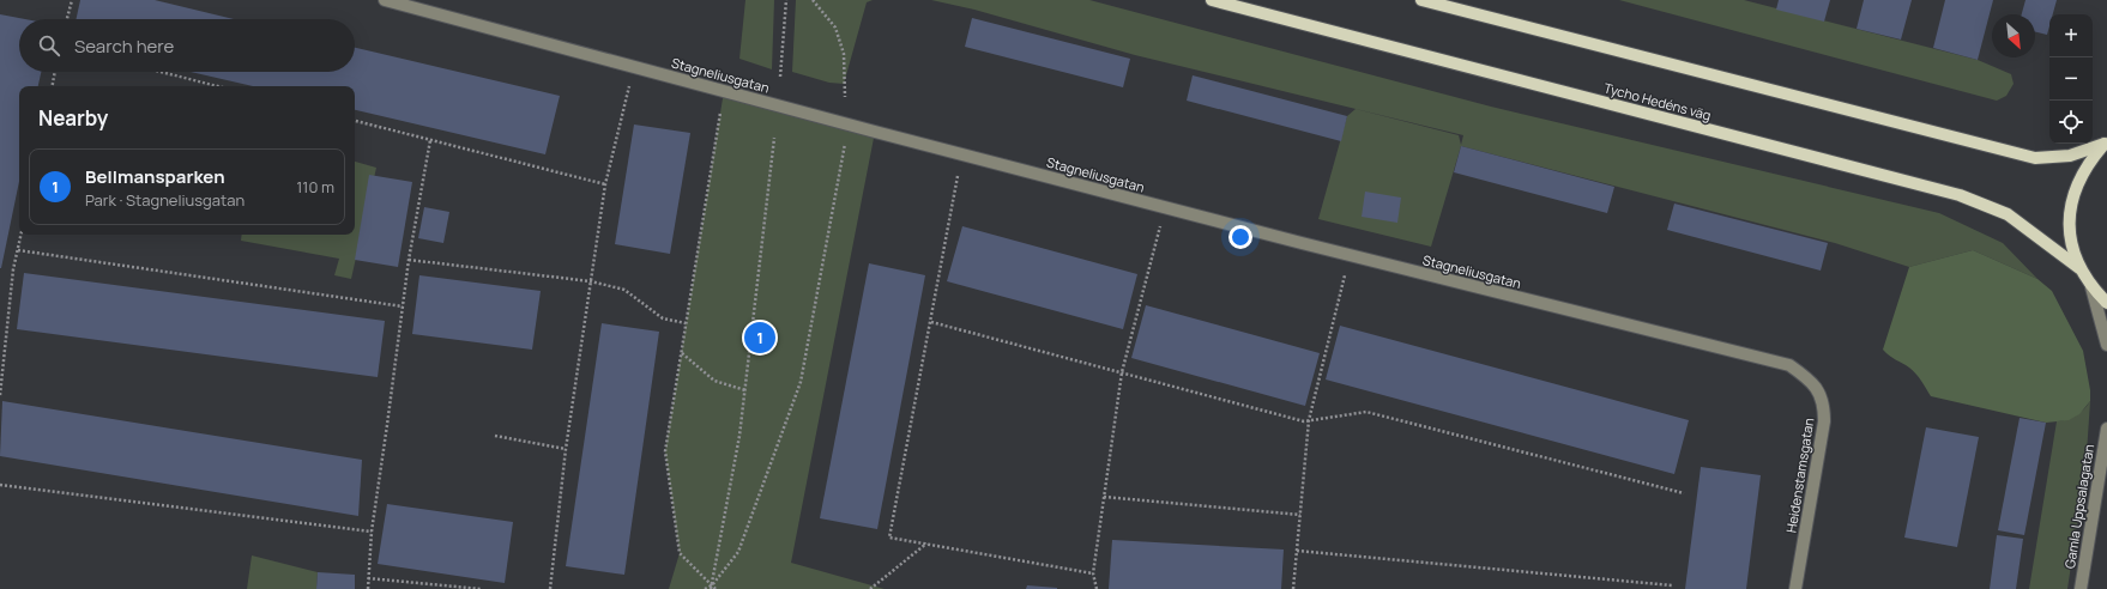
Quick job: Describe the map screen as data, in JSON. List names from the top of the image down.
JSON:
{
  "streets": {
    "main road": ["Tycho Hedéns väg"],
    "street": ["Stagneliusgatan", "Heidenstamsgatan", "Gamla Uppsalagatan"]
  },
  "crossings": [
    ["Stagneliusgatan", "Heidenstamsgatan"]
  ],
  "north": "bottom right",
  "page": {
    "map_buttons": ["+", "−"],
    "search": "Search here",
    "heading": "Nearby",
    "list": [
      {
        "mark": "1",
        "name": "Bellmansparken",
        "note": "Park · Stagneliusgatan",
        "value": "110 m"
      }
    ],
    "pins": "1"
  }
}
